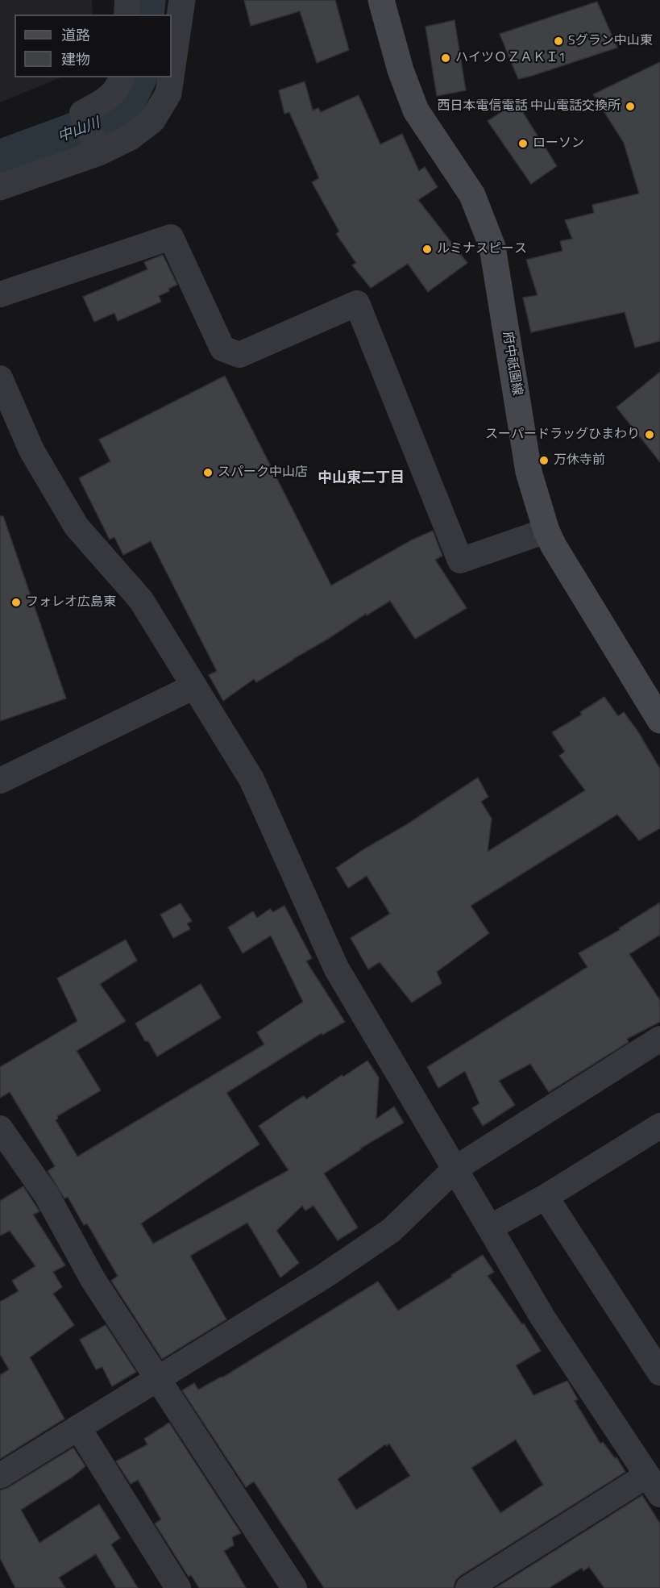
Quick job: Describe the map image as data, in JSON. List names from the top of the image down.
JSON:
{
  "streets": {
    "main road": ["府中祇園線"]
  },
  "districts": ["中山東二丁目"],
  "water": ["中山川"],
  "places": [
    "Sグラン中山東",
    "ハイツＯＺＡＫＩ1",
    "西日本電信電話 中山電話交換所",
    "ローソン",
    "ルミナスピース",
    "スーパードラッグひまわり",
    "万休寺前",
    "スパーク中山店",
    "フォレオ広島東"
  ],
  "legend": ["道路", "建物"]
}
